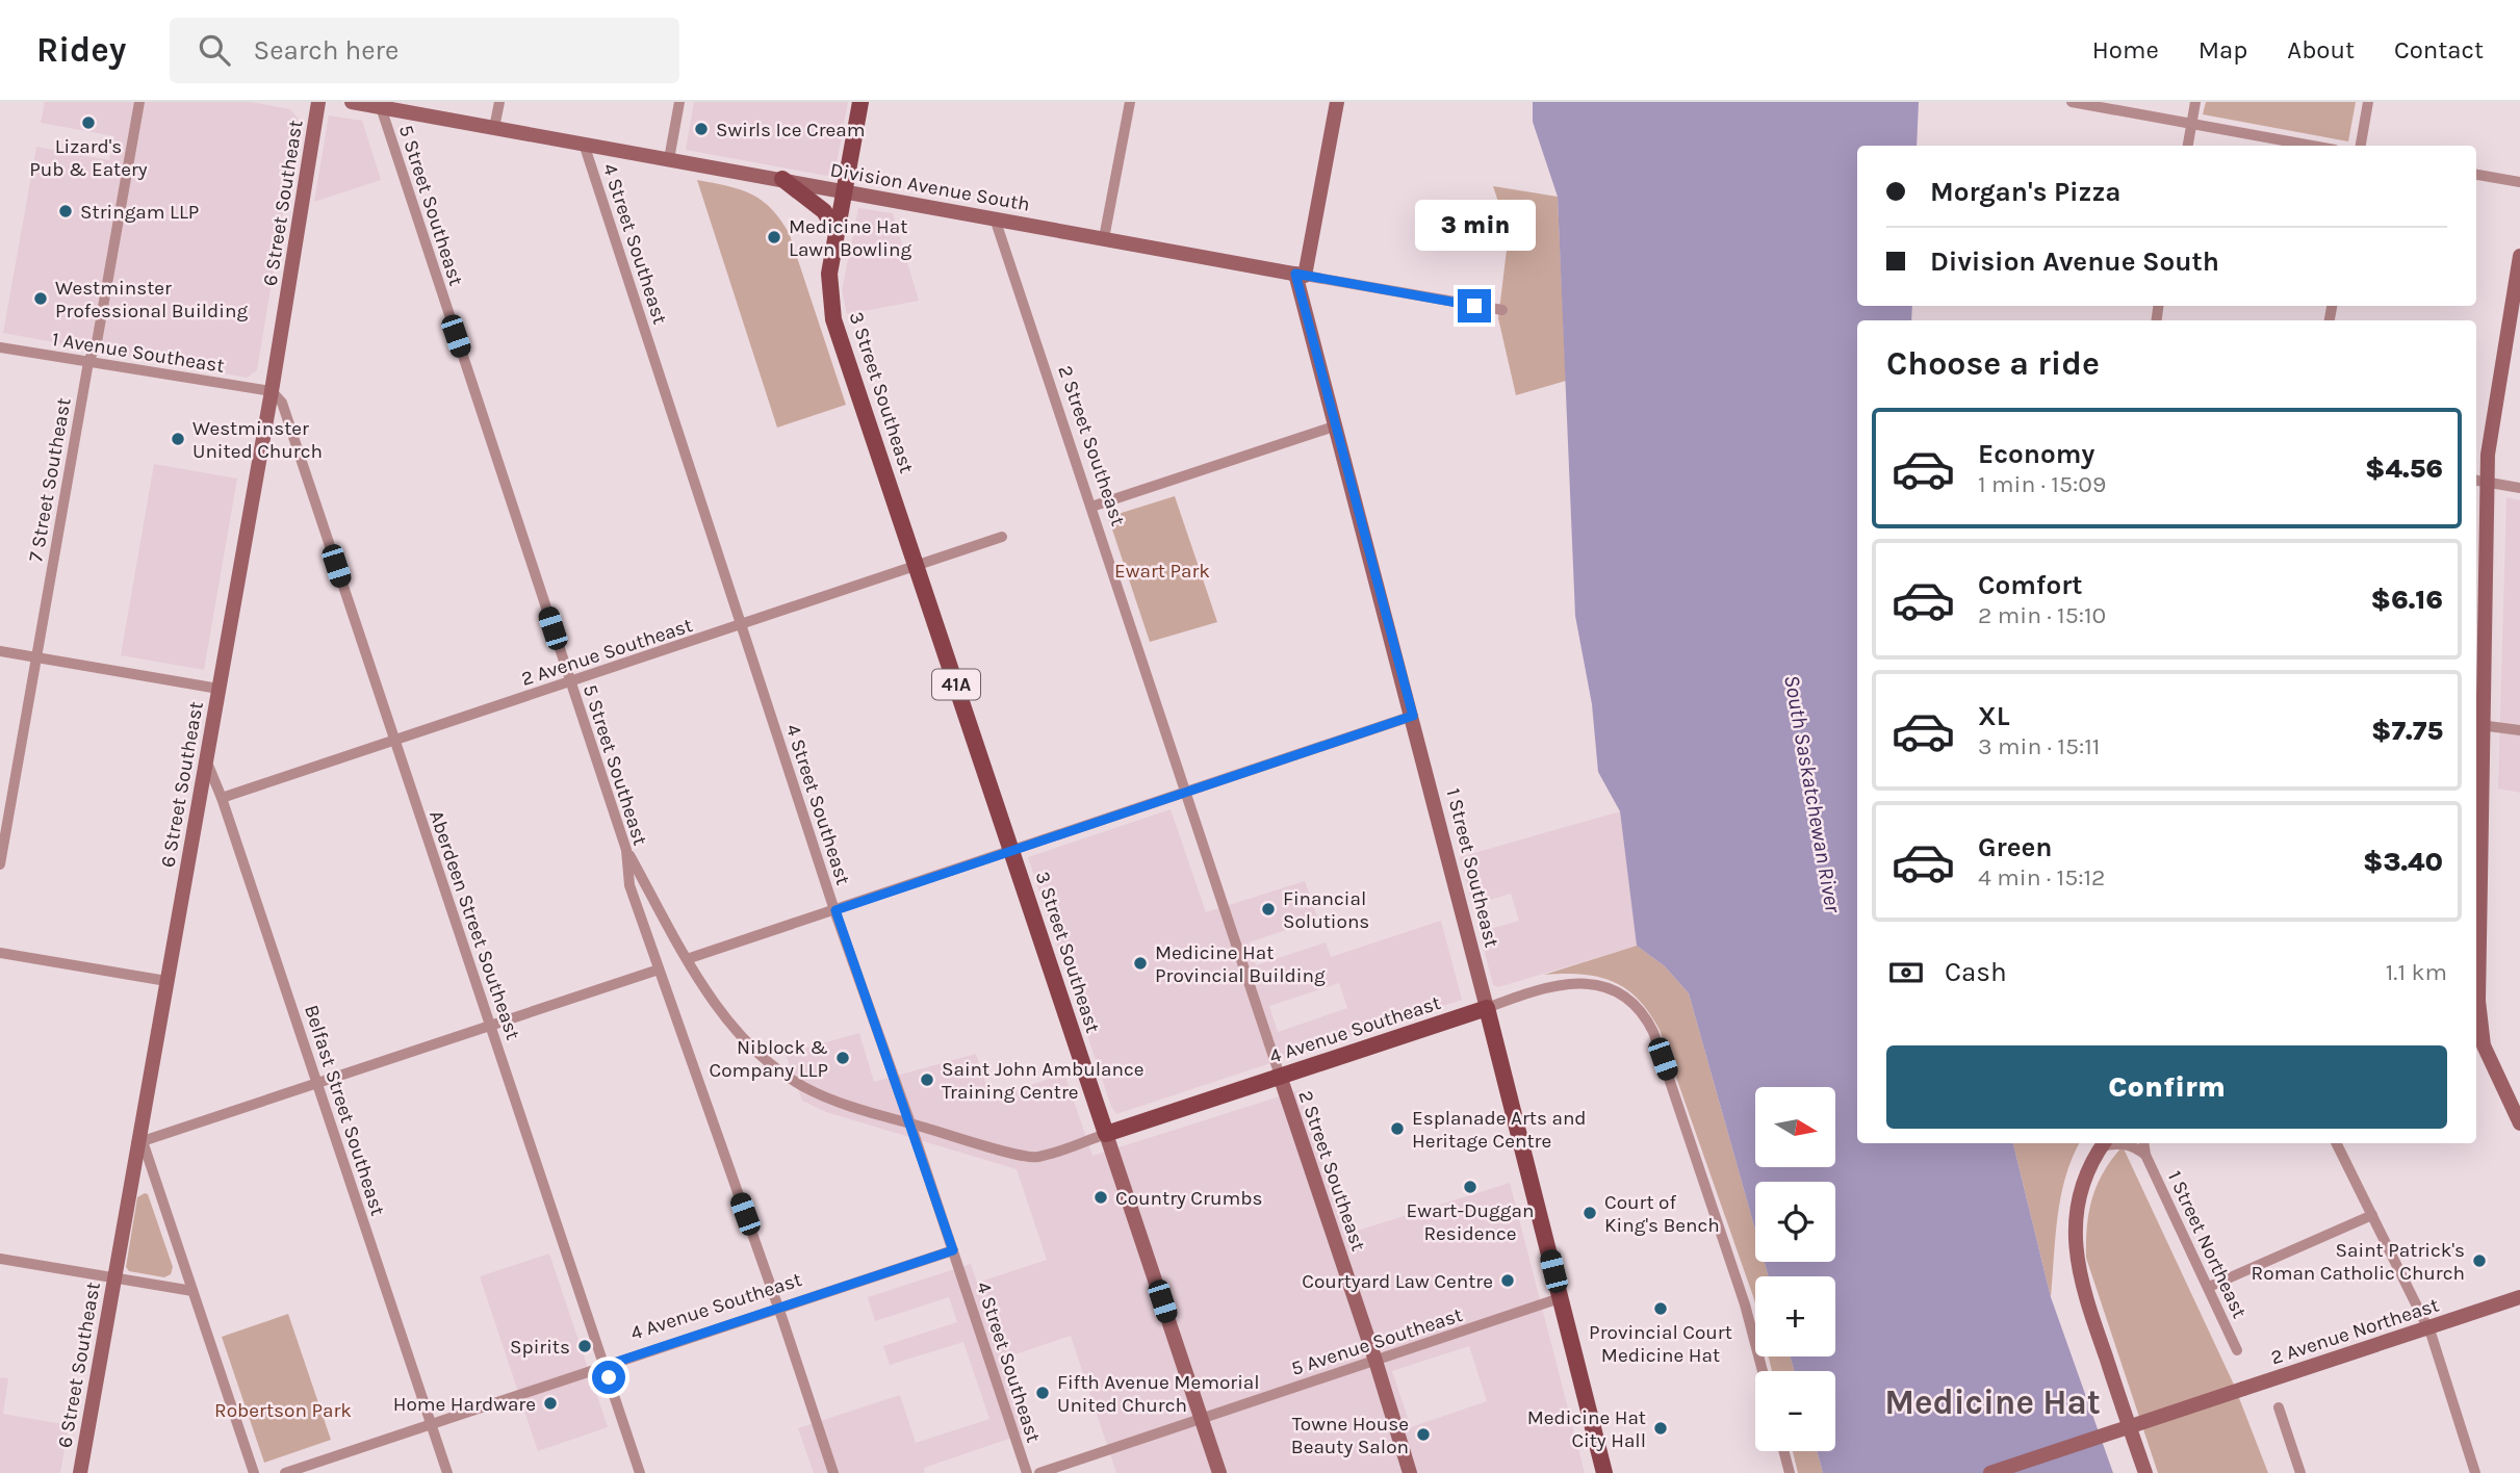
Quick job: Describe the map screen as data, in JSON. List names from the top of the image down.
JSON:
{
  "streets": {
    "main road": [
      "3 Street Southeast",
      "41A",
      "1 Street Southeast",
      "4 Avenue Southeast"
    ],
    "street": [
      "Division Avenue South",
      "6 Street Southeast",
      "5 Street Southeast",
      "4 Street Southeast",
      "1 Avenue Southeast",
      "2 Street Southeast",
      "7 Street Southeast",
      "2 Avenue Southeast",
      "Aberdeen Street Southeast",
      "Belfast Street Southeast",
      "1 Street Northeast",
      "2 Avenue Northeast",
      "5 Avenue Southeast"
    ]
  },
  "crossings": [
    ["Division Avenue South", "5 Street Southeast"],
    ["Division Avenue South", "4 Street Southeast"],
    ["Division Avenue South", "3 Street Southeast"],
    ["Division Avenue South", "2 Street Southeast"],
    ["Division Avenue South", "41A"],
    ["Division Avenue South", "1 Street Southeast"],
    ["6 Street Southeast", "1 Avenue Southeast"],
    ["6 Street Southeast", "Aberdeen Street Southeast"],
    ["6 Street Southeast", "Belfast Street Southeast"],
    ["5 Street Southeast", "2 Avenue Southeast"],
    ["5 Street Southeast", "4 Avenue Southeast"],
    ["4 Street Southeast", "2 Avenue Southeast"],
    ["4 Street Southeast", "4 Avenue Southeast"],
    ["1 Avenue Southeast", "7 Street Southeast"],
    ["1 Avenue Southeast", "Aberdeen Street Southeast"],
    ["3 Street Southeast", "2 Avenue Southeast"],
    ["3 Street Southeast", "41A"],
    ["3 Street Southeast", "4 Avenue Southeast"],
    ["3 Street Southeast", "5 Avenue Southeast"],
    ["2 Street Southeast", "4 Avenue Southeast"],
    ["2 Street Southeast", "5 Avenue Southeast"],
    ["2 Avenue Southeast", "Aberdeen Street Southeast"],
    ["2 Avenue Southeast", "Belfast Street Southeast"],
    ["1 Street Southeast", "4 Avenue Southeast"],
    ["1 Street Southeast", "5 Avenue Southeast"],
    ["Aberdeen Street Southeast", "4 Avenue Southeast"],
    ["4 Avenue Southeast", "Belfast Street Southeast"]
  ],
  "districts": ["Medicine Hat"],
  "water": ["South Saskatchewan River"],
  "parks": ["Ewart Park", "Robertson Park"],
  "places": [
    "Lizard's Pub & Eatery",
    "Swirls Ice Cream",
    "Stringam LLP",
    "Medicine Hat Lawn Bowling",
    "Westminster Professional Building",
    "Westminster United Church",
    "Financial Solutions",
    "Medicine Hat Provincial Building",
    "Niblock & Company LLP",
    "Saint John Ambulance Training Centre",
    "Esplanade Arts and Heritage Centre",
    "Ewart-Duggan Residence",
    "Country Crumbs",
    "Court of King's Bench",
    "Saint Patrick's Roman Catholic Church",
    "Courtyard Law Centre",
    "Provincial Court Medicine Hat",
    "Spirits",
    "Fifth Avenue Memorial United Church",
    "Home Hardware",
    "Medicine Hat City Hall",
    "Towne House Beauty Salon"
  ],
  "north": "right",
  "page": {
    "header": "Ridey",
    "search": "Search here",
    "nav": [
      "Home",
      "Map",
      "About",
      "Contact"
    ],
    "banner": ["Morgan's Pizza", "Division Avenue South"],
    "bubble": "3 min",
    "heading": "Choose a ride",
    "list": [
      {
        "name": "Economy",
        "note": "1 min · 15:09",
        "value": "$4.56"
      },
      {
        "name": "Comfort",
        "note": "2 min · 15:10",
        "value": "$6.16"
      },
      {
        "name": "XL",
        "note": "3 min · 15:11",
        "value": "$7.75"
      },
      {
        "name": "Green",
        "note": "4 min · 15:12",
        "value": "$3.40"
      }
    ],
    "pay": ["Cash", "1.1 km"],
    "buttons": "Confirm",
    "map_buttons": ["+", "−"]
  }
}
